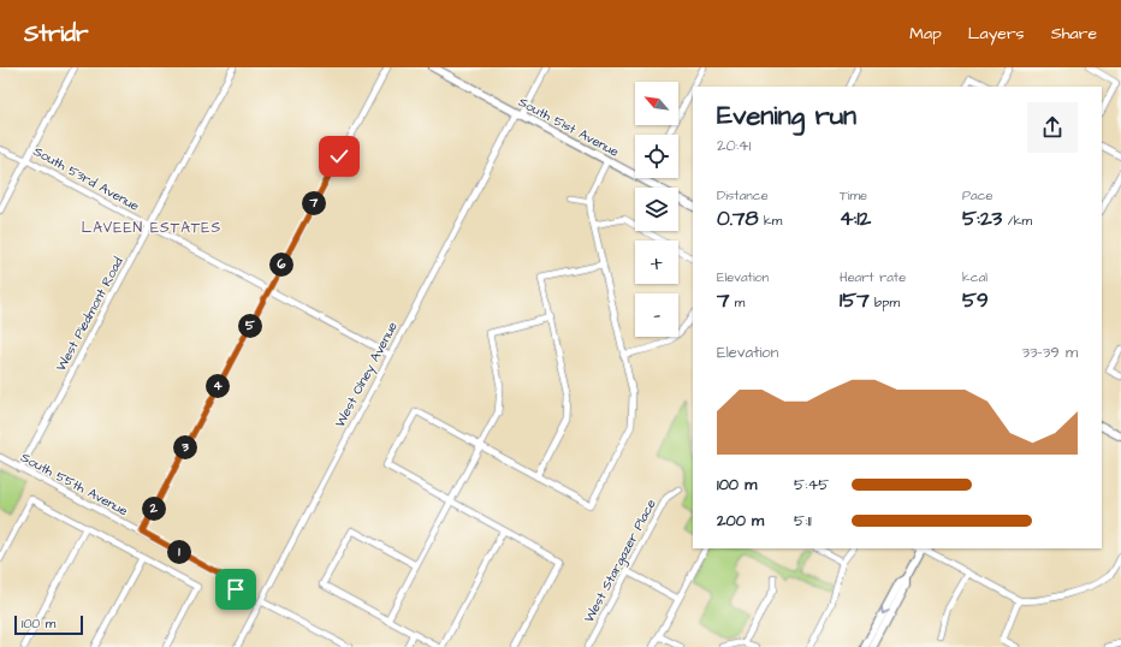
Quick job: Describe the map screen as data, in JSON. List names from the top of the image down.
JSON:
{
  "streets": {
    "main road": ["South 51st Avenue"],
    "street": [
      "South 53rd Avenue",
      "West Piedmont Road",
      "West Olney Avenue",
      "South 55th Avenue",
      "West Stargazer Place"
    ]
  },
  "crossings": [
    ["South 51st Avenue", "West Olney Avenue"],
    ["South 53rd Avenue", "West Piedmont Road"],
    ["South 53rd Avenue", "West Olney Avenue"],
    ["West Piedmont Road", "South 55th Avenue"]
  ],
  "districts": ["LAVEEN ESTATES"],
  "scale_bar": "100 m",
  "north": "top left",
  "page": {
    "header": "Stridr",
    "nav": ["Map", "Layers", "Share"],
    "map_buttons": ["+", "−"],
    "heading": ["Evening run", "20:41"],
    "stats": [
      ["Distance", "0.78 km"],
      ["Time", "4:12"],
      ["Pace", "5:23 /km"],
      ["Elevation", "7 m"],
      ["Heart rate", "157 bpm"],
      ["kcal", "59"]
    ],
    "pins": [
      "7",
      "6",
      "5",
      "4",
      "3",
      "2",
      "1"
    ],
    "chart": ["Elevation", "33–39 m"],
    "list": [
      {
        "name": "100 m",
        "note": "5:45"
      },
      {
        "name": "200 m",
        "note": "5:11"
      }
    ],
    "scale": "100 m"
  }
}
